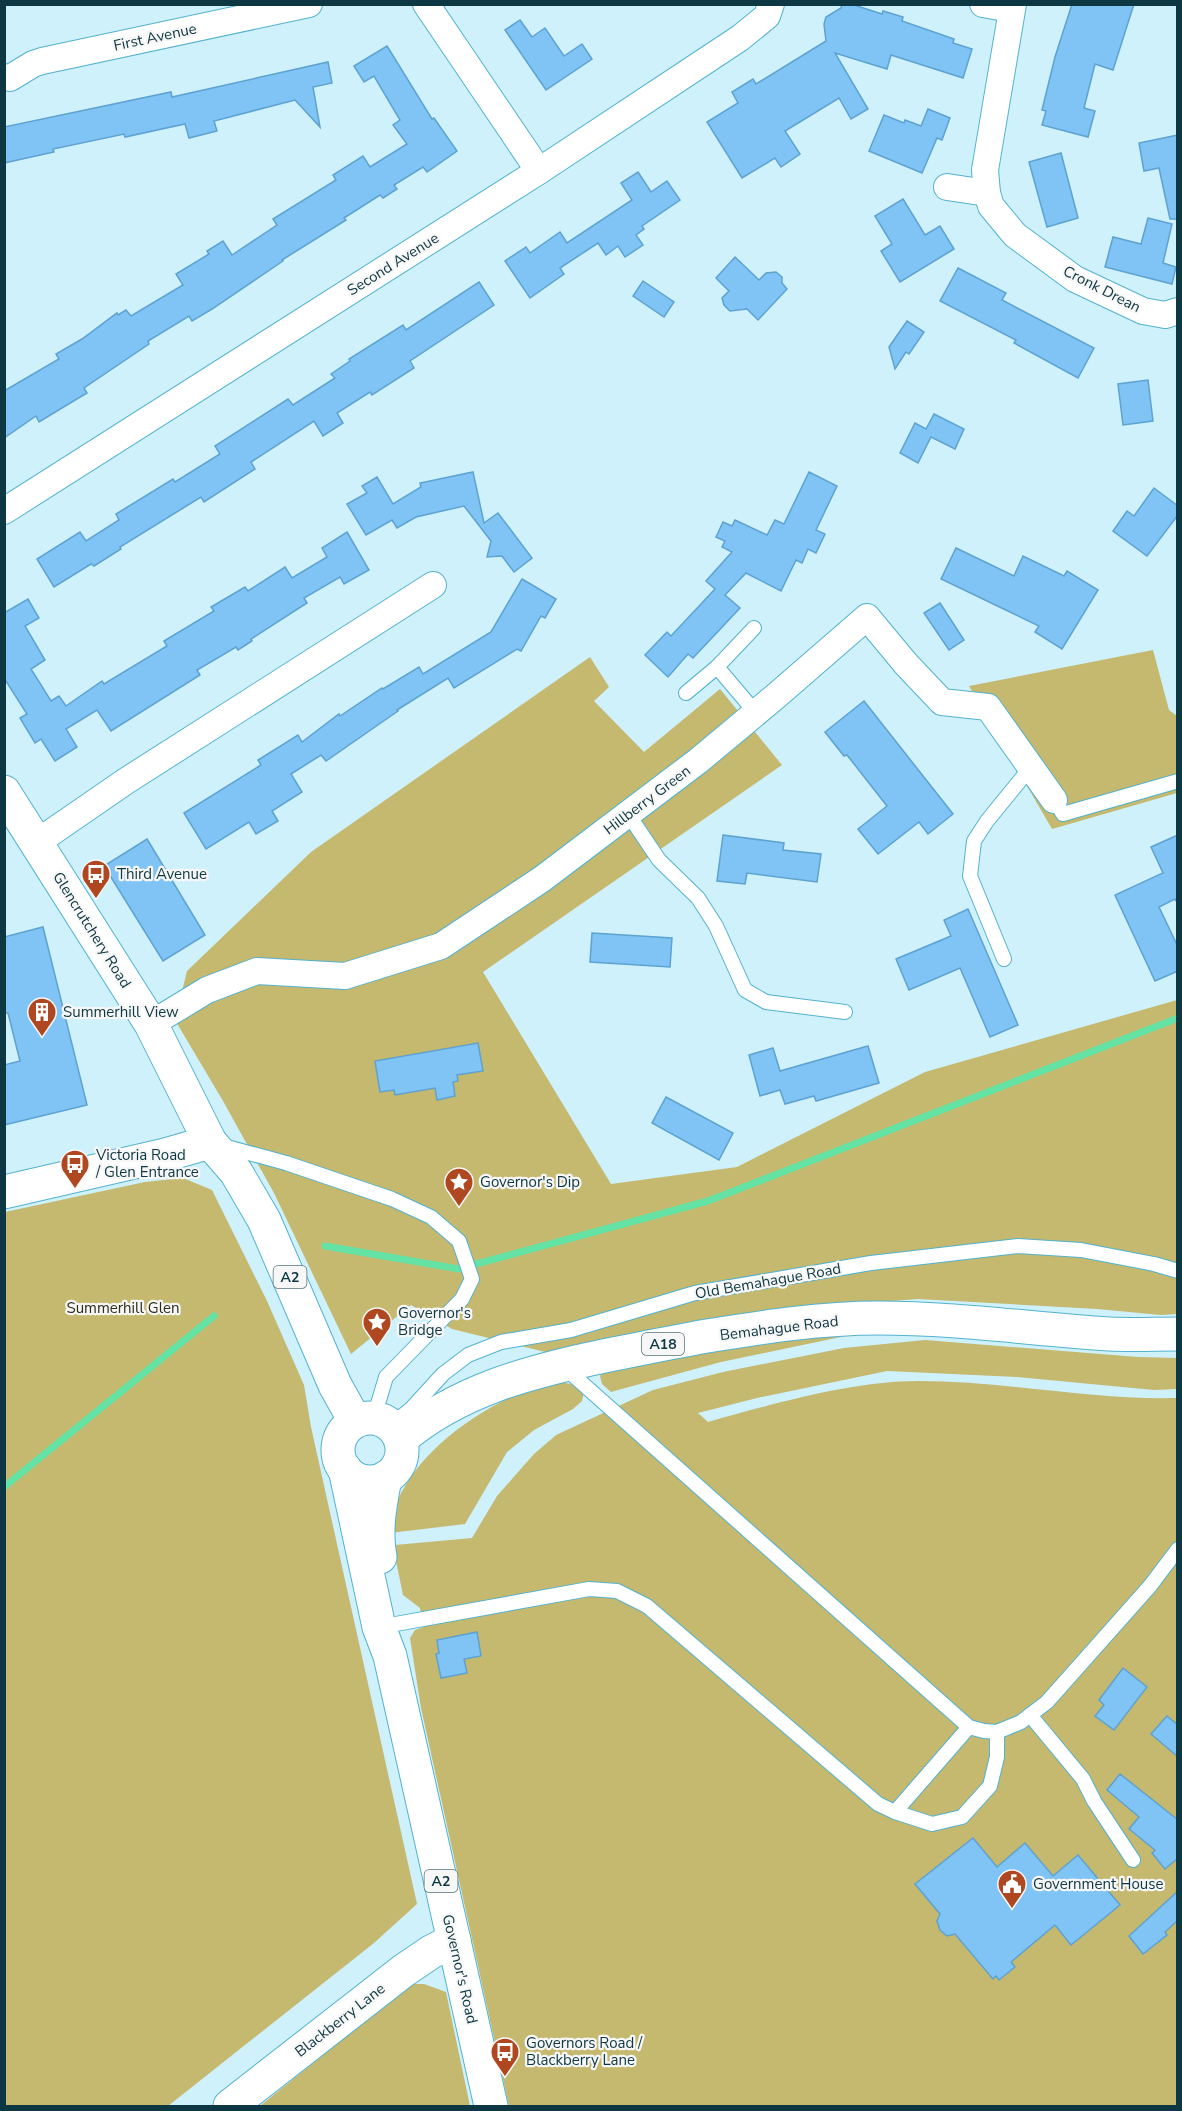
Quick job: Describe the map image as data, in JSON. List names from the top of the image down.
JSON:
{
  "streets": {
    "main road": [
      "Glencrutchery Road",
      "A2",
      "Bemahague Road",
      "A18",
      "Governor's Road",
      "Blackberry Lane"
    ],
    "street": [
      "First Avenue",
      "Second Avenue",
      "Cronk Drean",
      "Hillberry Green"
    ],
    "lane": ["Old Bemahague Road"]
  },
  "crossings": [
    ["Hillberry Green", "Glencrutchery Road"],
    ["Glencrutchery Road", "A2"],
    ["Glencrutchery Road", "Old Bemahague Road"],
    ["Glencrutchery Road", "Bemahague Road"],
    ["Glencrutchery Road", "Governor's Road"],
    ["A2", "Old Bemahague Road"],
    ["A2", "Bemahague Road"],
    ["A2", "Governor's Road"],
    ["Old Bemahague Road", "Bemahague Road"],
    ["Old Bemahague Road", "Governor's Road"],
    ["Bemahague Road", "Governor's Road"],
    ["Governor's Road", "Blackberry Lane"]
  ],
  "parks": ["Summerhill Glen"],
  "places": {
    "bus stop": ["Third Avenue", "Victoria Road / Glen Entrance", "Governors Road / Blackberry Lane"],
    "building": ["Summerhill View"],
    "place": ["Governor's Dip", "Governor's Bridge"],
    "public building": ["Government House"]
  }
}
